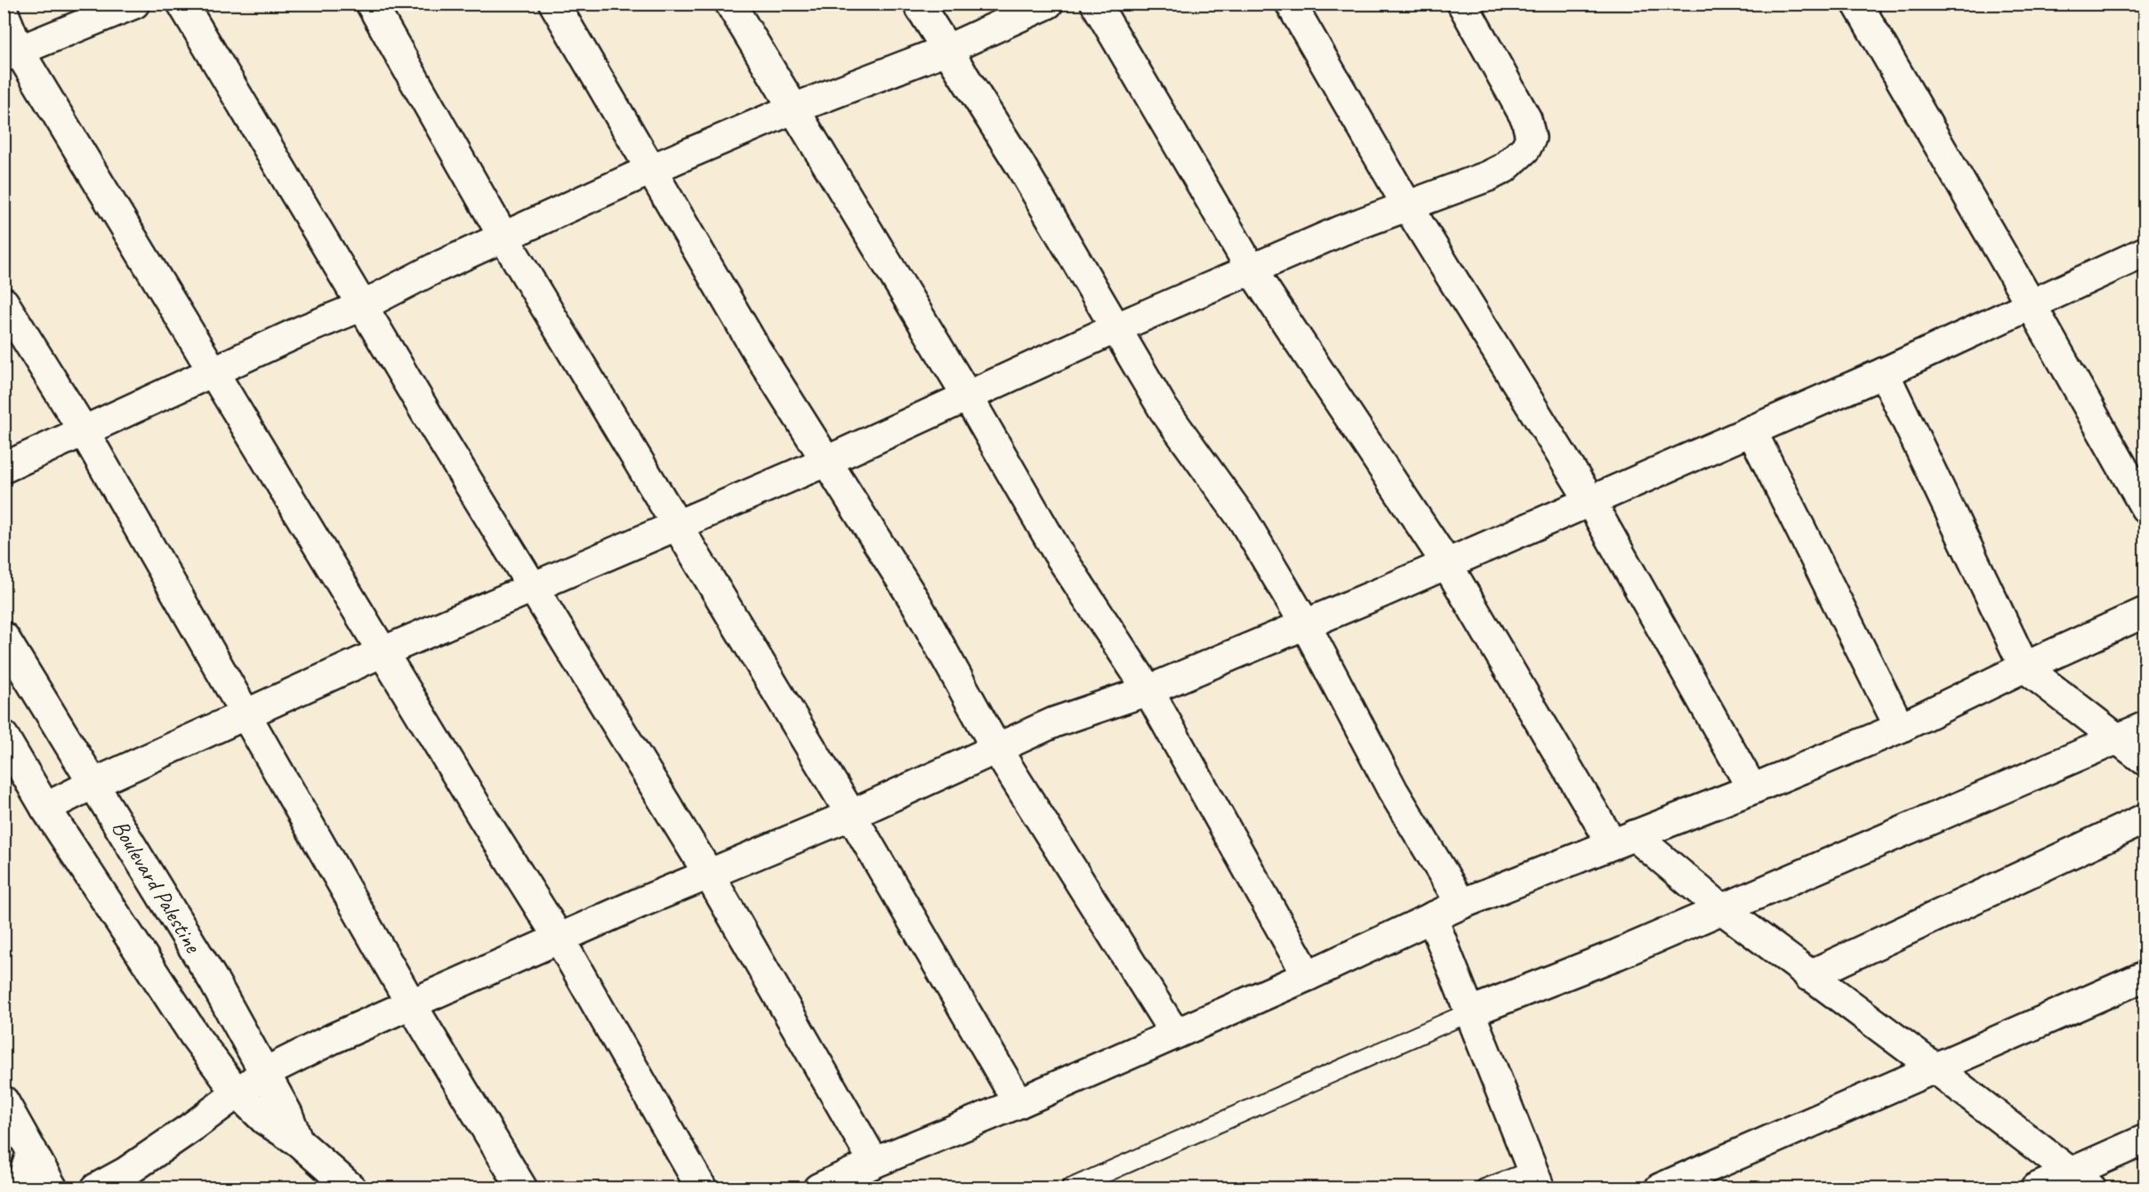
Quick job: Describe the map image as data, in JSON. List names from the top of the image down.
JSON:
{
  "streets": {
    "street": ["Boulevard Palestine"]
  }
}
